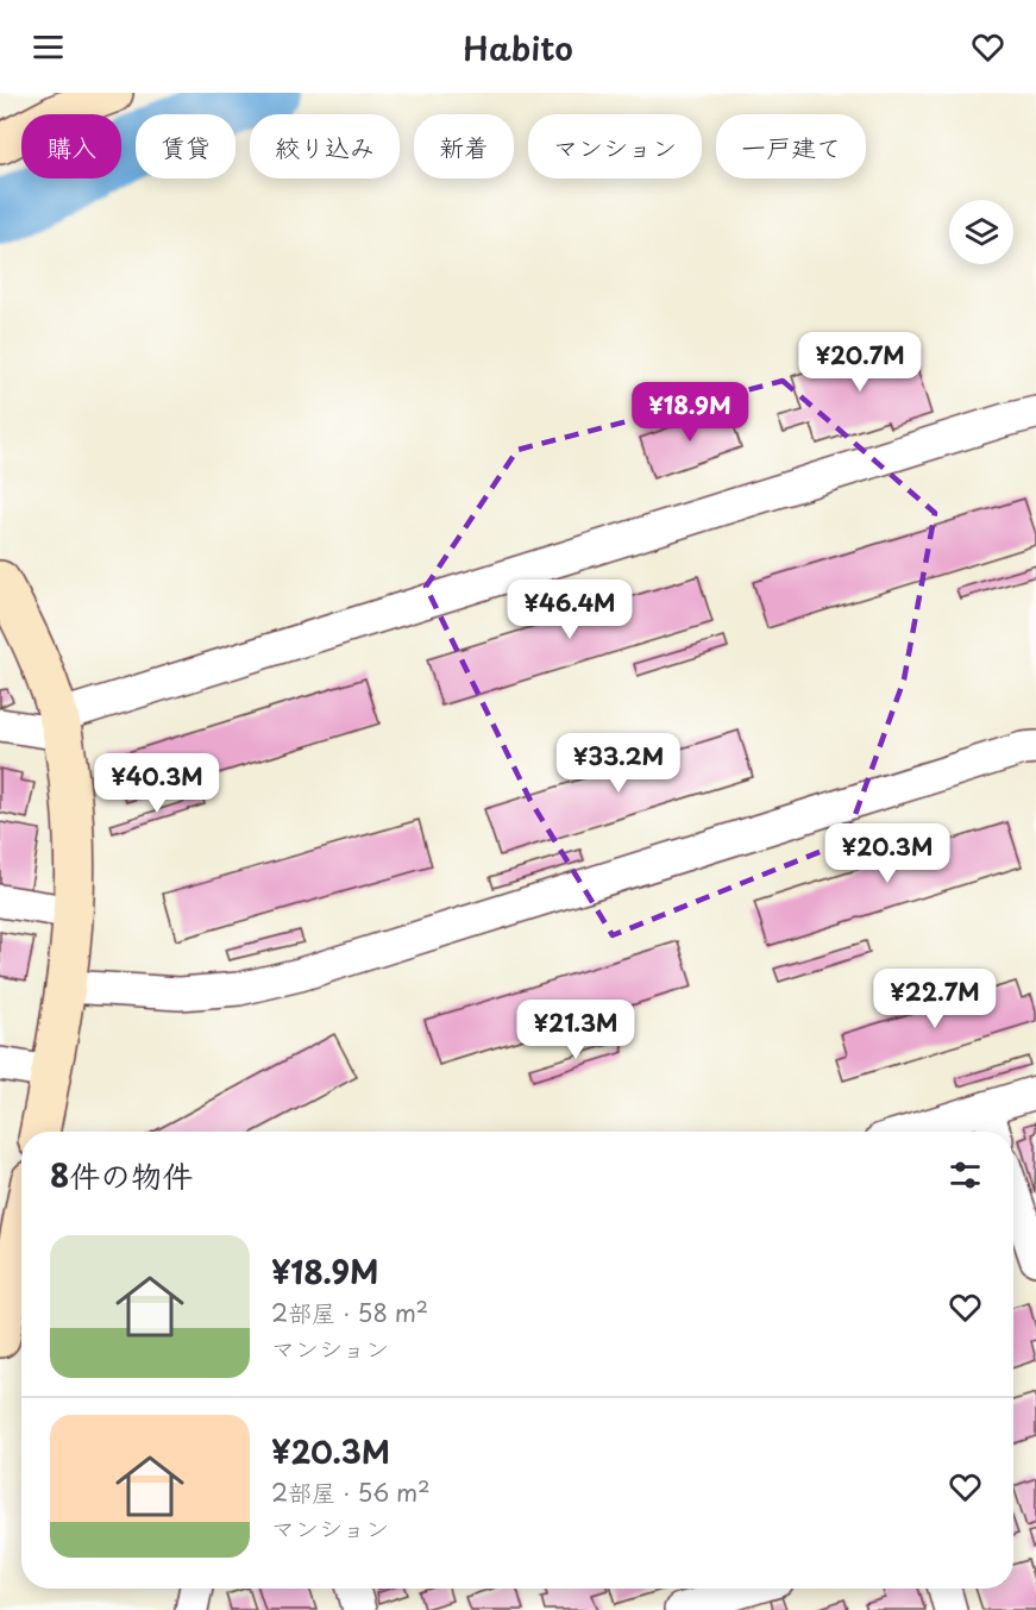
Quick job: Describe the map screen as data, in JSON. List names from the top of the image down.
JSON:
{
  "page": {
    "header": "Habito",
    "chip": [
      "購入",
      "賃貸",
      "絞り込み",
      "新着",
      "マンション",
      "一戸建て"
    ],
    "price": [
      "¥20.7M",
      "¥18.9M",
      "¥46.4M",
      "¥33.2M",
      "¥40.3M",
      "¥20.3M",
      "¥22.7M",
      "¥21.3M"
    ],
    "heading": "8件の物件",
    "list": [
      {
        "name": "¥18.9M",
        "note": "2部屋 · 58 m² · マンション"
      },
      {
        "name": "¥20.3M",
        "note": "2部屋 · 56 m² · マンション"
      }
    ]
  }
}
